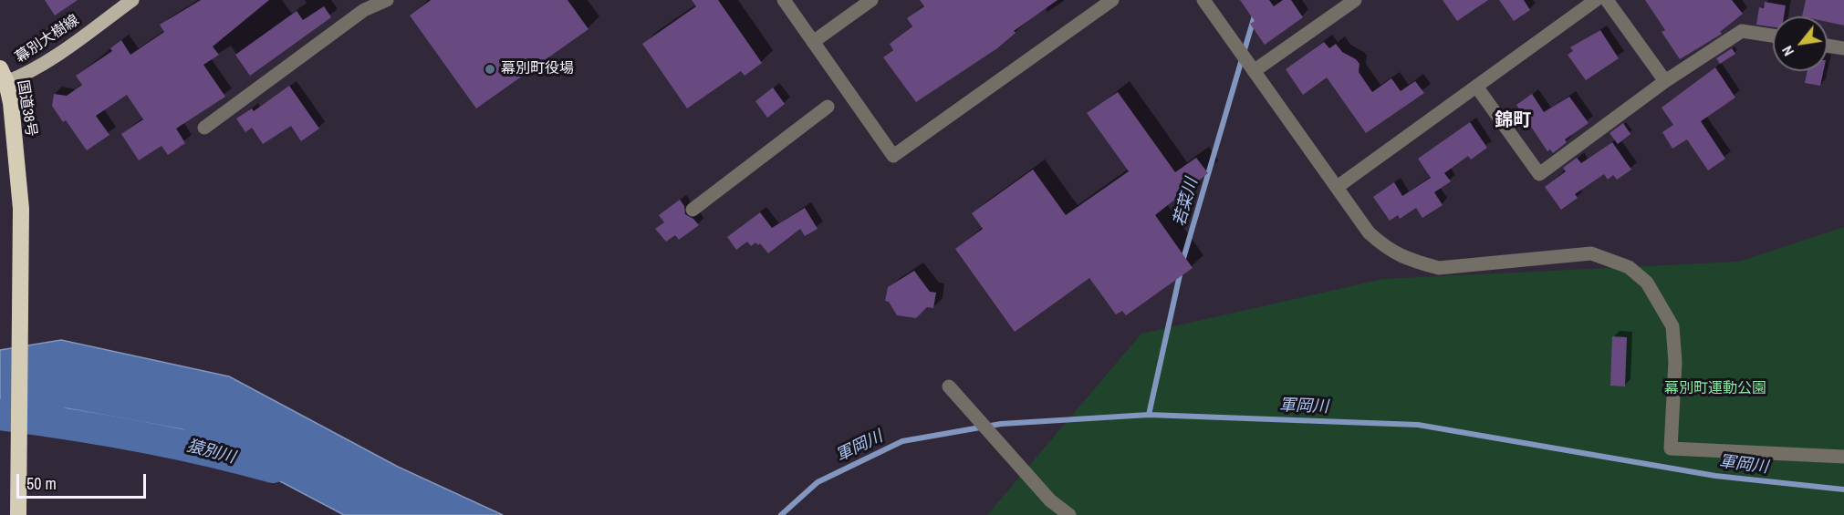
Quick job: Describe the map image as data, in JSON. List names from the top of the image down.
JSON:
{
  "streets": {
    "highway": ["国道38号"],
    "main road": ["幕別大樹線"]
  },
  "crossings": [
    ["幕別大樹線", "国道38号"]
  ],
  "districts": ["錦町"],
  "water": ["若菜川", "軍岡川", "猿別川"],
  "parks": ["幕別町運動公園"],
  "places": ["幕別町役場"],
  "scale_bar": "50 m",
  "north": "bottom left"
}
